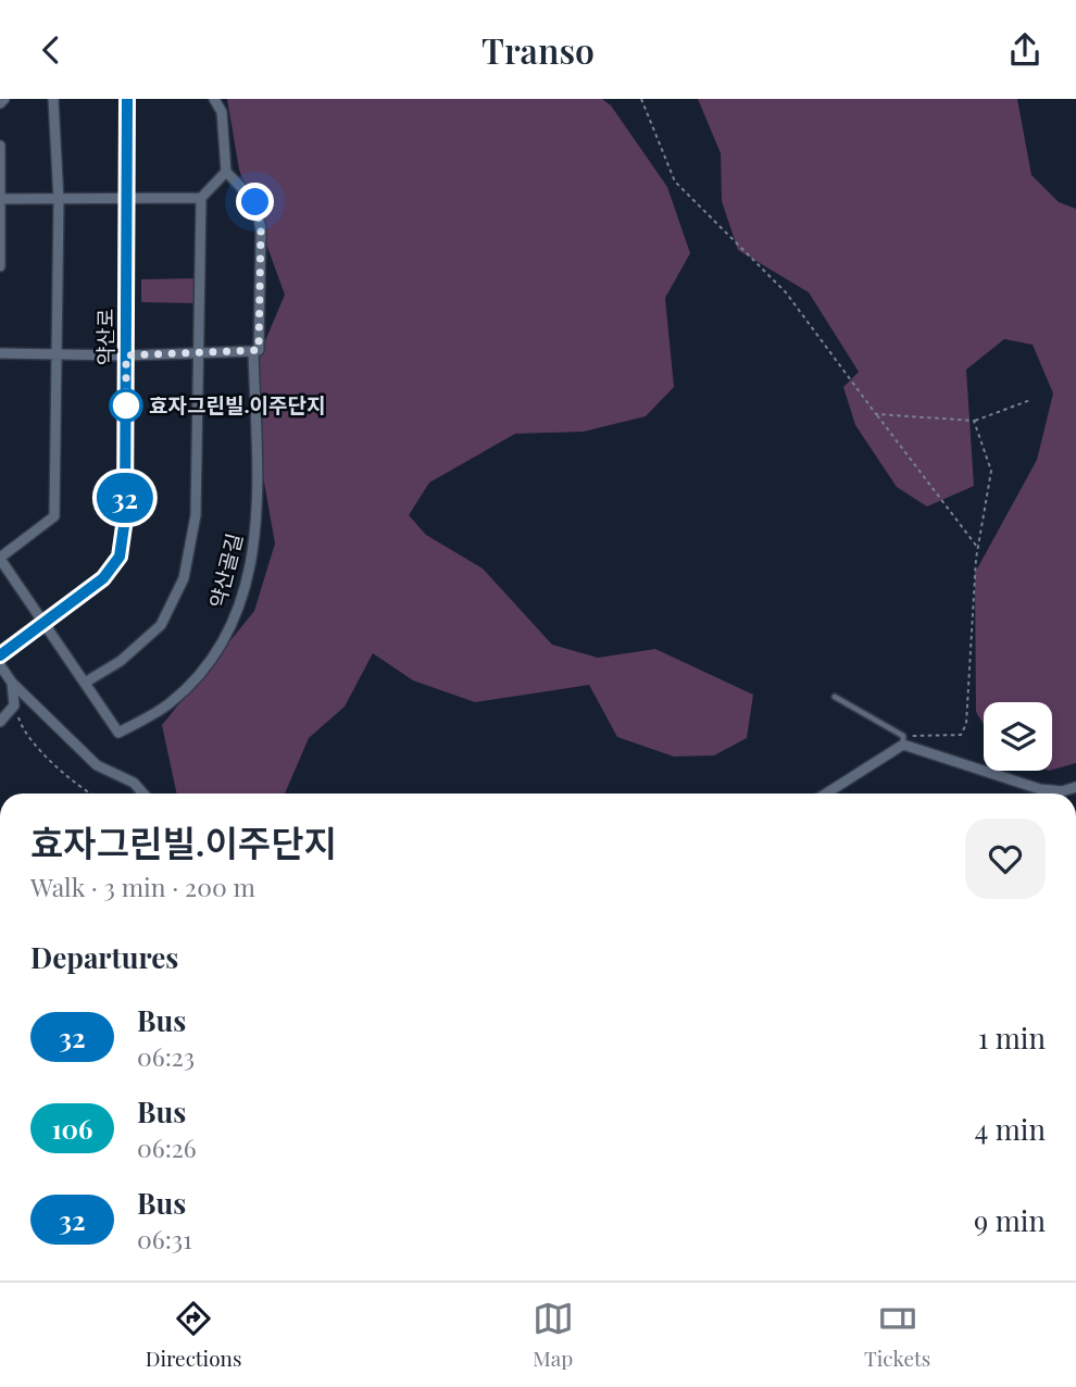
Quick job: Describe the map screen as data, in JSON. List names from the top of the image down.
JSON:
{
  "streets": {
    "street": ["약산로", "약산골길"]
  },
  "crossings": [
    ["약산로", "약산골길"]
  ],
  "places": ["효자그린빌.이주단지"],
  "lines": ["bus line 32"],
  "page": {
    "header": "Transo",
    "on_map": "32",
    "heading": [
      ["효자그린빌.이주단지", "Walk · 3 min · 200 m"],
      "Departures"
    ],
    "list": [
      {
        "mark": "32",
        "name": "Bus",
        "note": "06:23",
        "value": "1 min"
      },
      {
        "mark": "106",
        "name": "Bus",
        "note": "06:26",
        "value": "4 min"
      },
      {
        "mark": "32",
        "name": "Bus",
        "note": "06:31",
        "value": "9 min"
      }
    ],
    "tabs": ["Directions", "Map", "Tickets"]
  }
}
